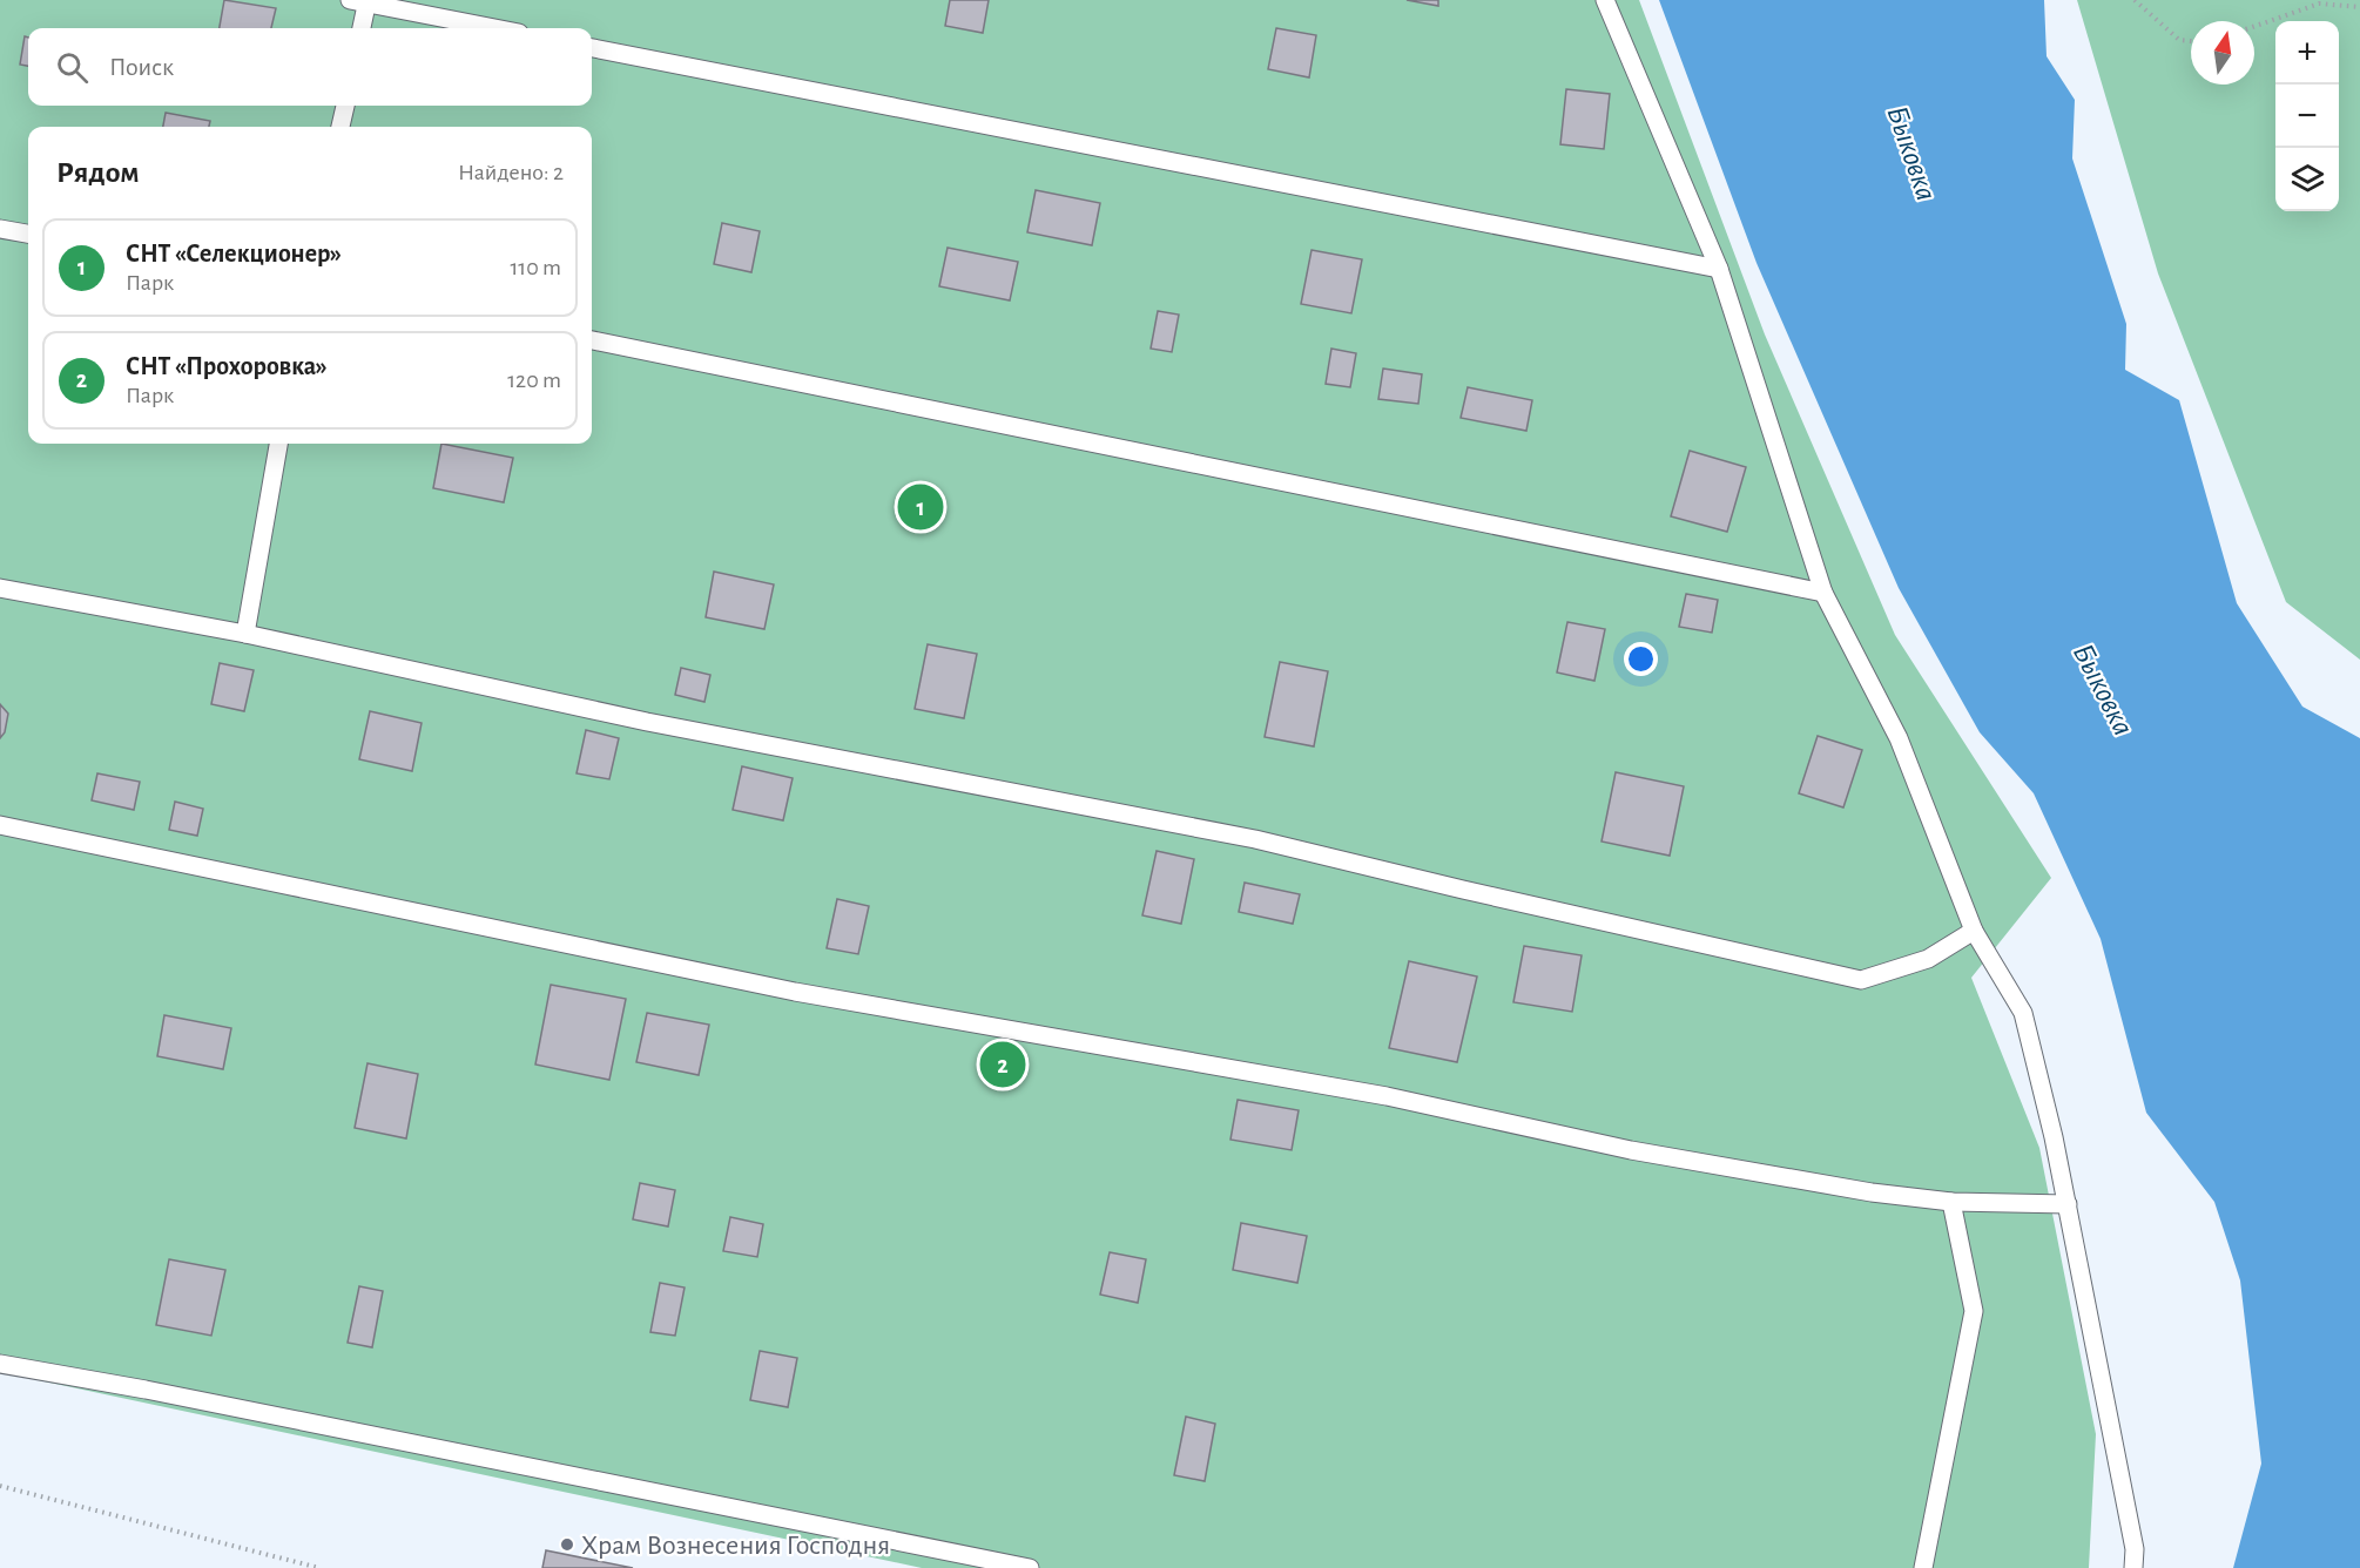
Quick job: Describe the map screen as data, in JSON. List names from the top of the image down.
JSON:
{
  "water": ["Быковка"],
  "places": ["Храм Вознесения Господня"],
  "north": "top",
  "page": {
    "map_buttons": ["+", "−"],
    "search": "Поиск",
    "heading": ["Рядом", "Найдено: 2"],
    "list": [
      {
        "mark": "1",
        "name": "СНТ «Селекционер»",
        "note": "Парк",
        "value": "110 m"
      },
      {
        "mark": "2",
        "name": "СНТ «Прохоровка»",
        "note": "Парк",
        "value": "120 m"
      }
    ],
    "pins": ["1", "2"]
  }
}
